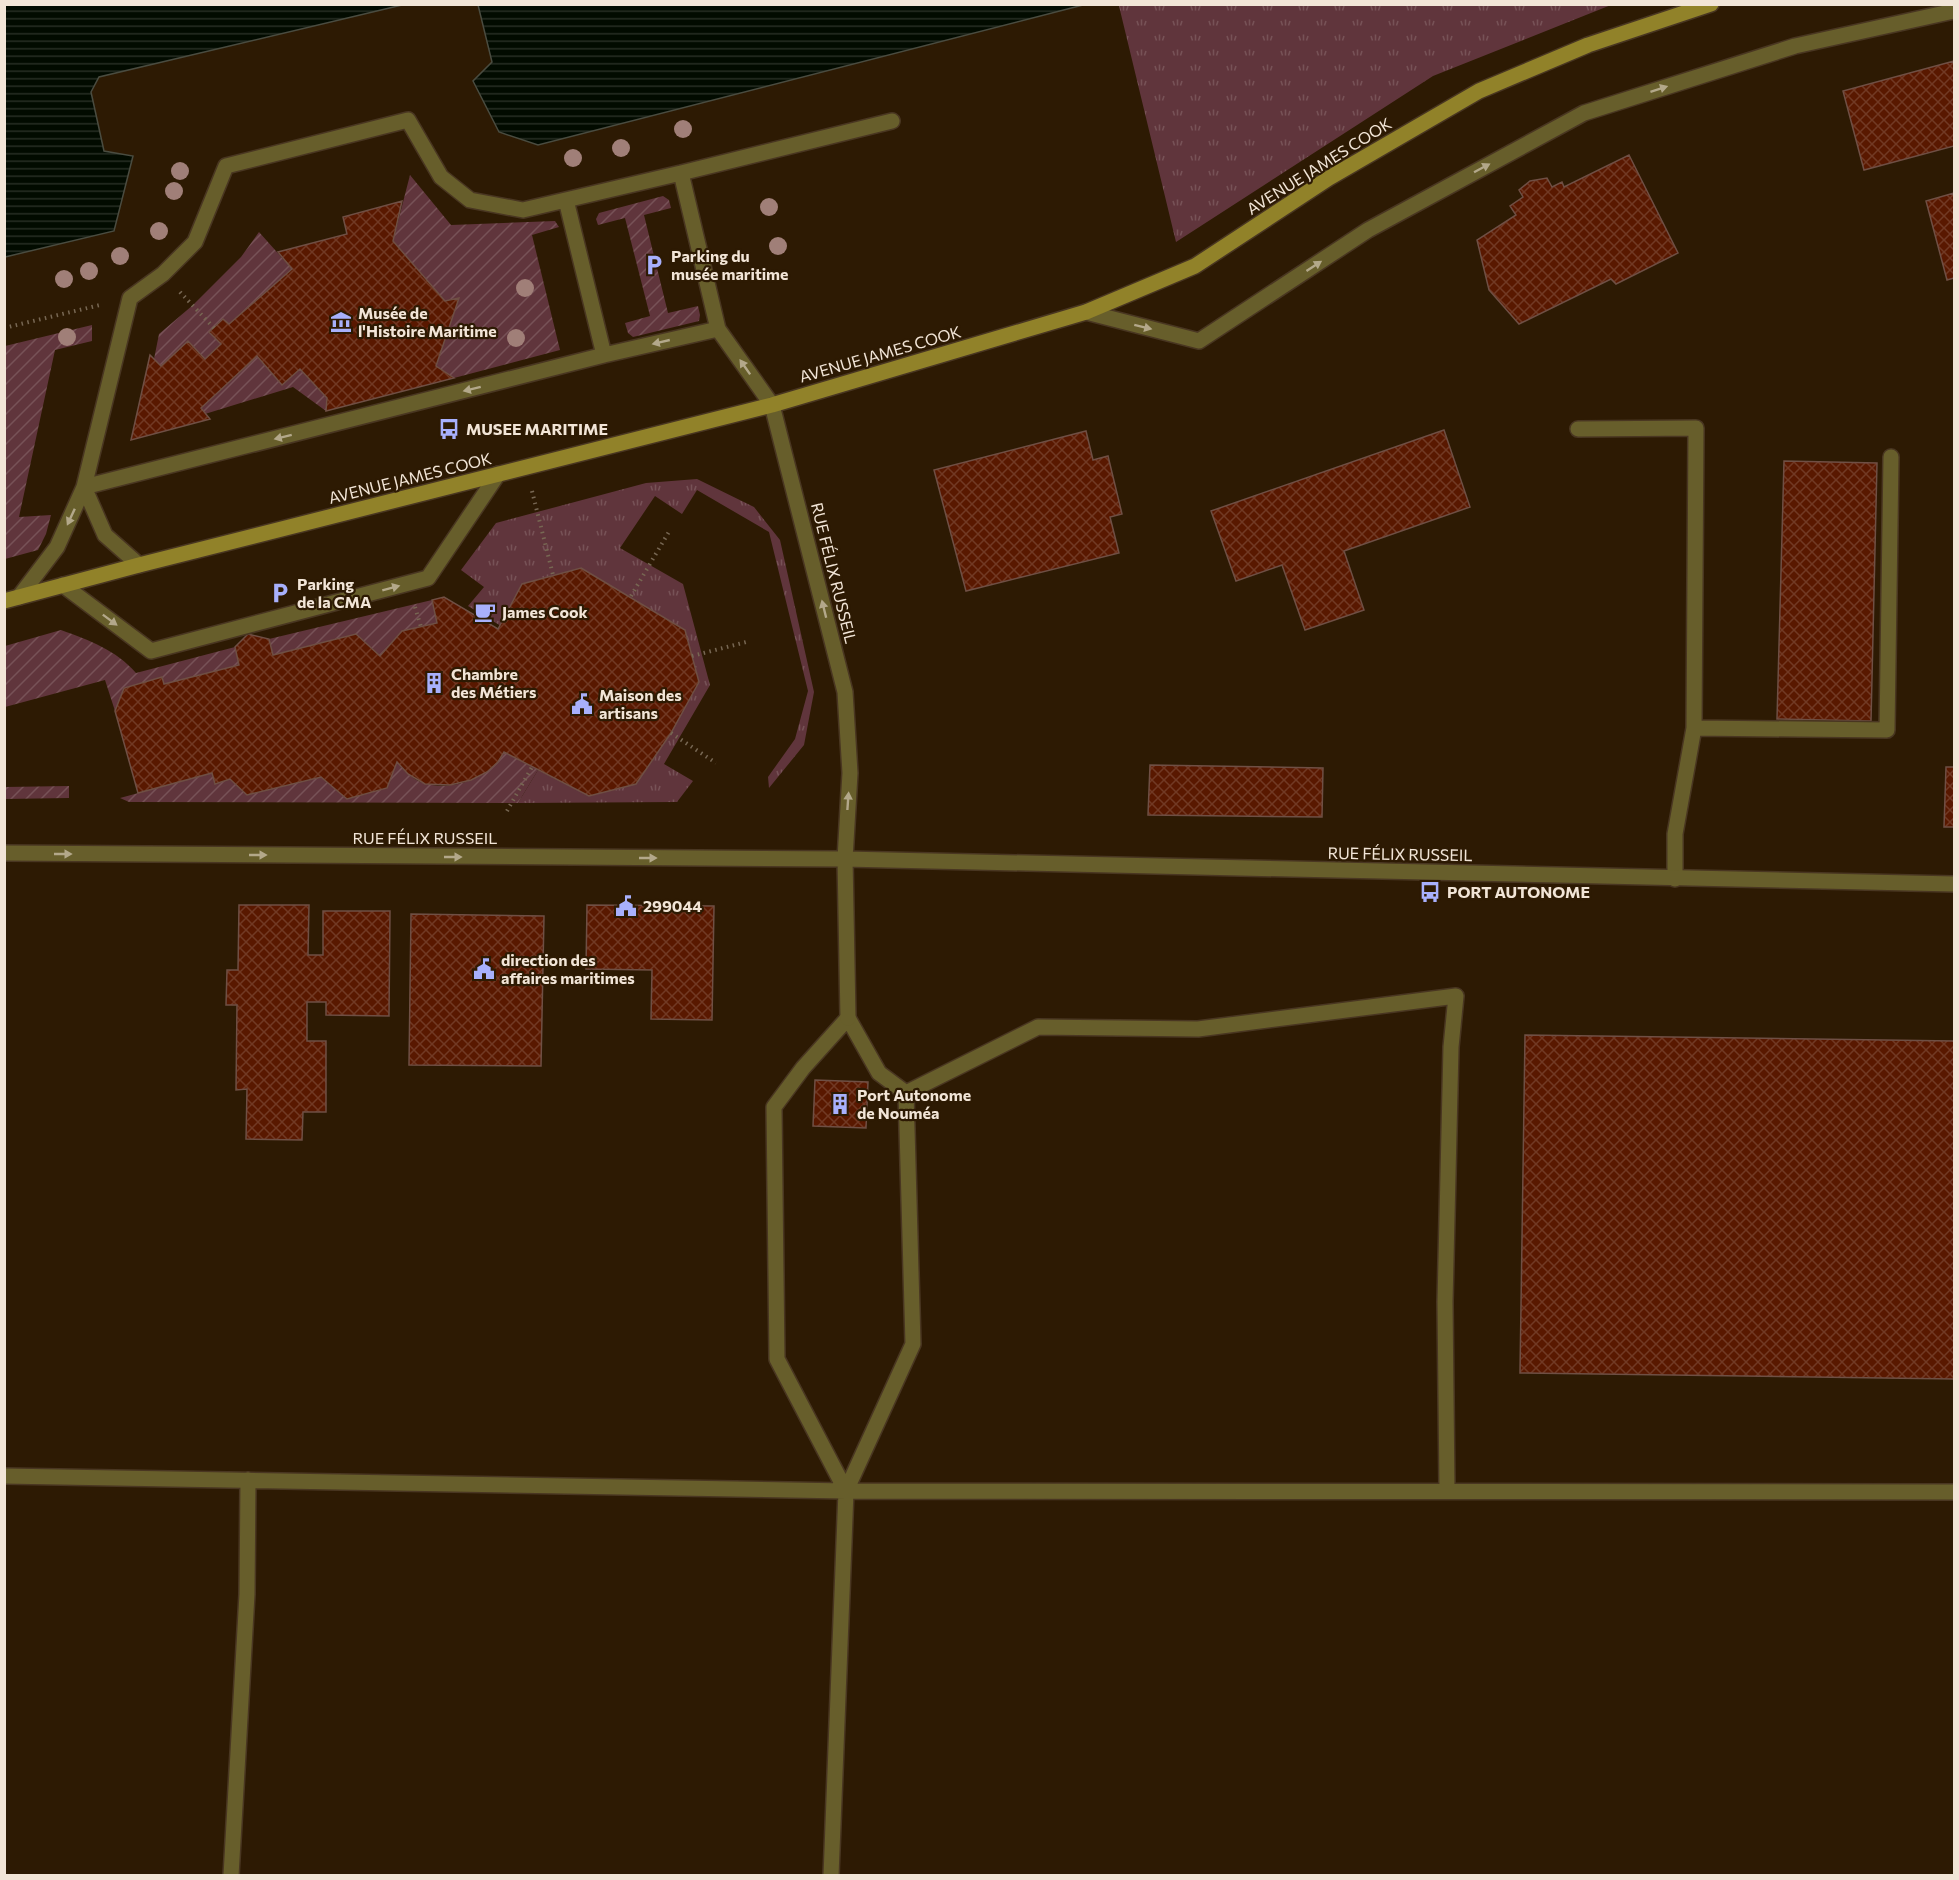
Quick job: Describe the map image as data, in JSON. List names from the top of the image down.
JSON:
{
  "streets": {
    "main road": ["AVENUE JAMES COOK"],
    "street": ["RUE FÉLIX RUSSEIL"]
  },
  "crossings": [
    ["AVENUE JAMES COOK", "RUE FÉLIX RUSSEIL"]
  ],
  "places": {
    "parking": ["Parking du musée maritime", "Parking de la CMA"],
    "museum": ["Musée de l'Histoire Maritime"],
    "bus stop": ["MUSEE MARITIME", "PORT AUTONOME"],
    "cafe": ["James Cook"],
    "building": ["Chambre des Métiers", "Port Autonome de Nouméa"],
    "public building": ["Maison des artisans", "299044", "direction des affaires maritimes"]
  }
}
